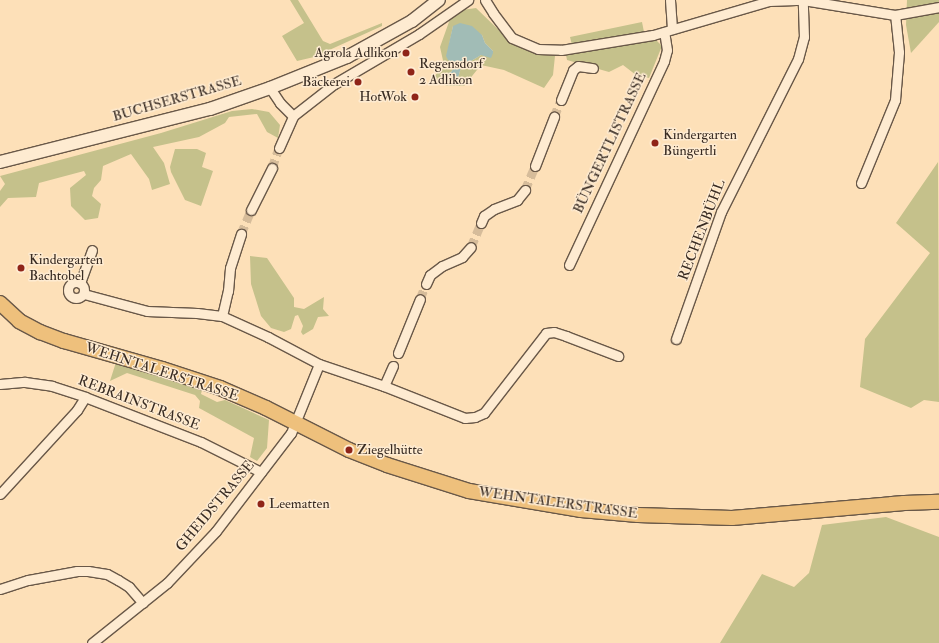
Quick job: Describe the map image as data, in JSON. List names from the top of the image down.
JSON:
{
  "streets": {
    "main road": ["BUCHSERSTRASSE", "WEHNTALERSTRASSE"],
    "street": [
      "BÜNGERTLISTRASSE",
      "RECHENBÜHL",
      "REBRAINSTRASSE",
      "GHEIDSTRASSE"
    ]
  },
  "crossings": [
    ["WEHNTALERSTRASSE", "GHEIDSTRASSE"],
    ["REBRAINSTRASSE", "GHEIDSTRASSE"]
  ],
  "places": [
    "Agrola Adlikon",
    "Regensdorf 2 Adlikon",
    "Bäckerei",
    "HotWok",
    "Kindergarten Büngertli",
    "Kindergarten Bachtobel",
    "Ziegelhütte",
    "Leematten"
  ]
}
